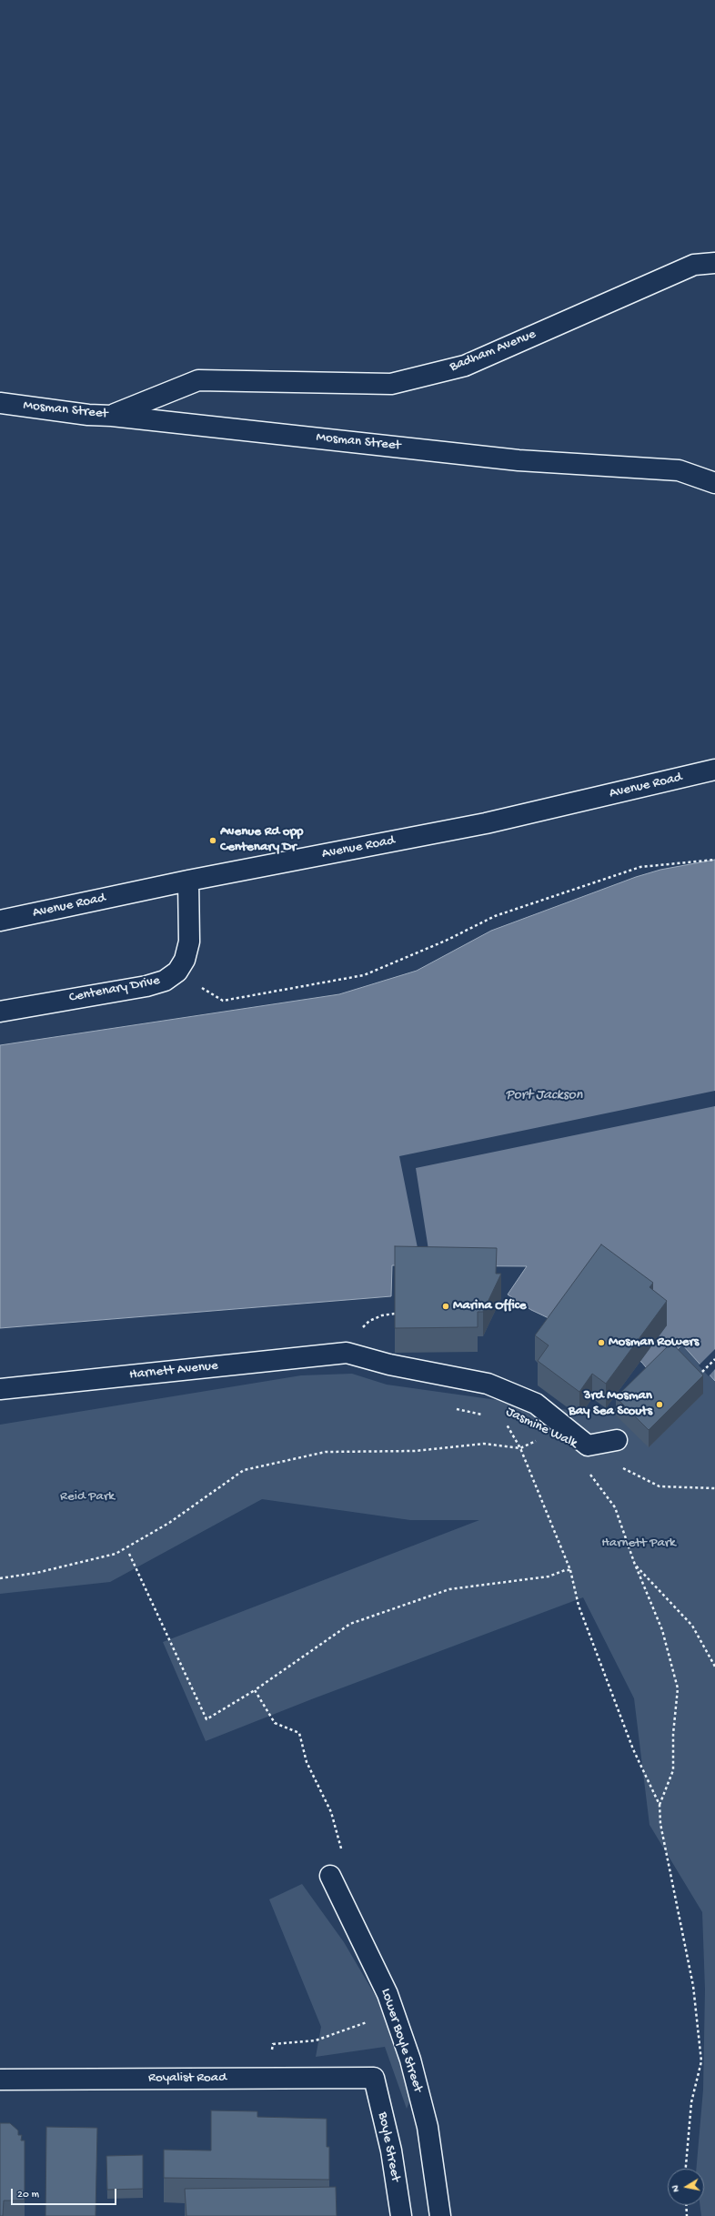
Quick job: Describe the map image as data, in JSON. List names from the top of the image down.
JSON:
{
  "streets": {
    "street": [
      "Badham Avenue",
      "Mosman Street",
      "Avenue Road",
      "Centenary Drive",
      "Harnett Avenue",
      "Lower Boyle Street",
      "Royalist Road",
      "Boyle Street"
    ],
    "path": ["Jasmine Walk"]
  },
  "crossings": [
    ["Badham Avenue", "Mosman Street"],
    ["Avenue Road", "Centenary Drive"],
    ["Royalist Road", "Boyle Street"]
  ],
  "water": ["Port Jackson"],
  "parks": ["Reid Park", "Harnett Park"],
  "places": [
    "Avenue Rd opp Centenary Dr",
    "Marina Office",
    "Mosman Rowers",
    "3rd Mosman Bay Sea Scouts"
  ],
  "scale_bar": "20 m",
  "north": "left"
}
